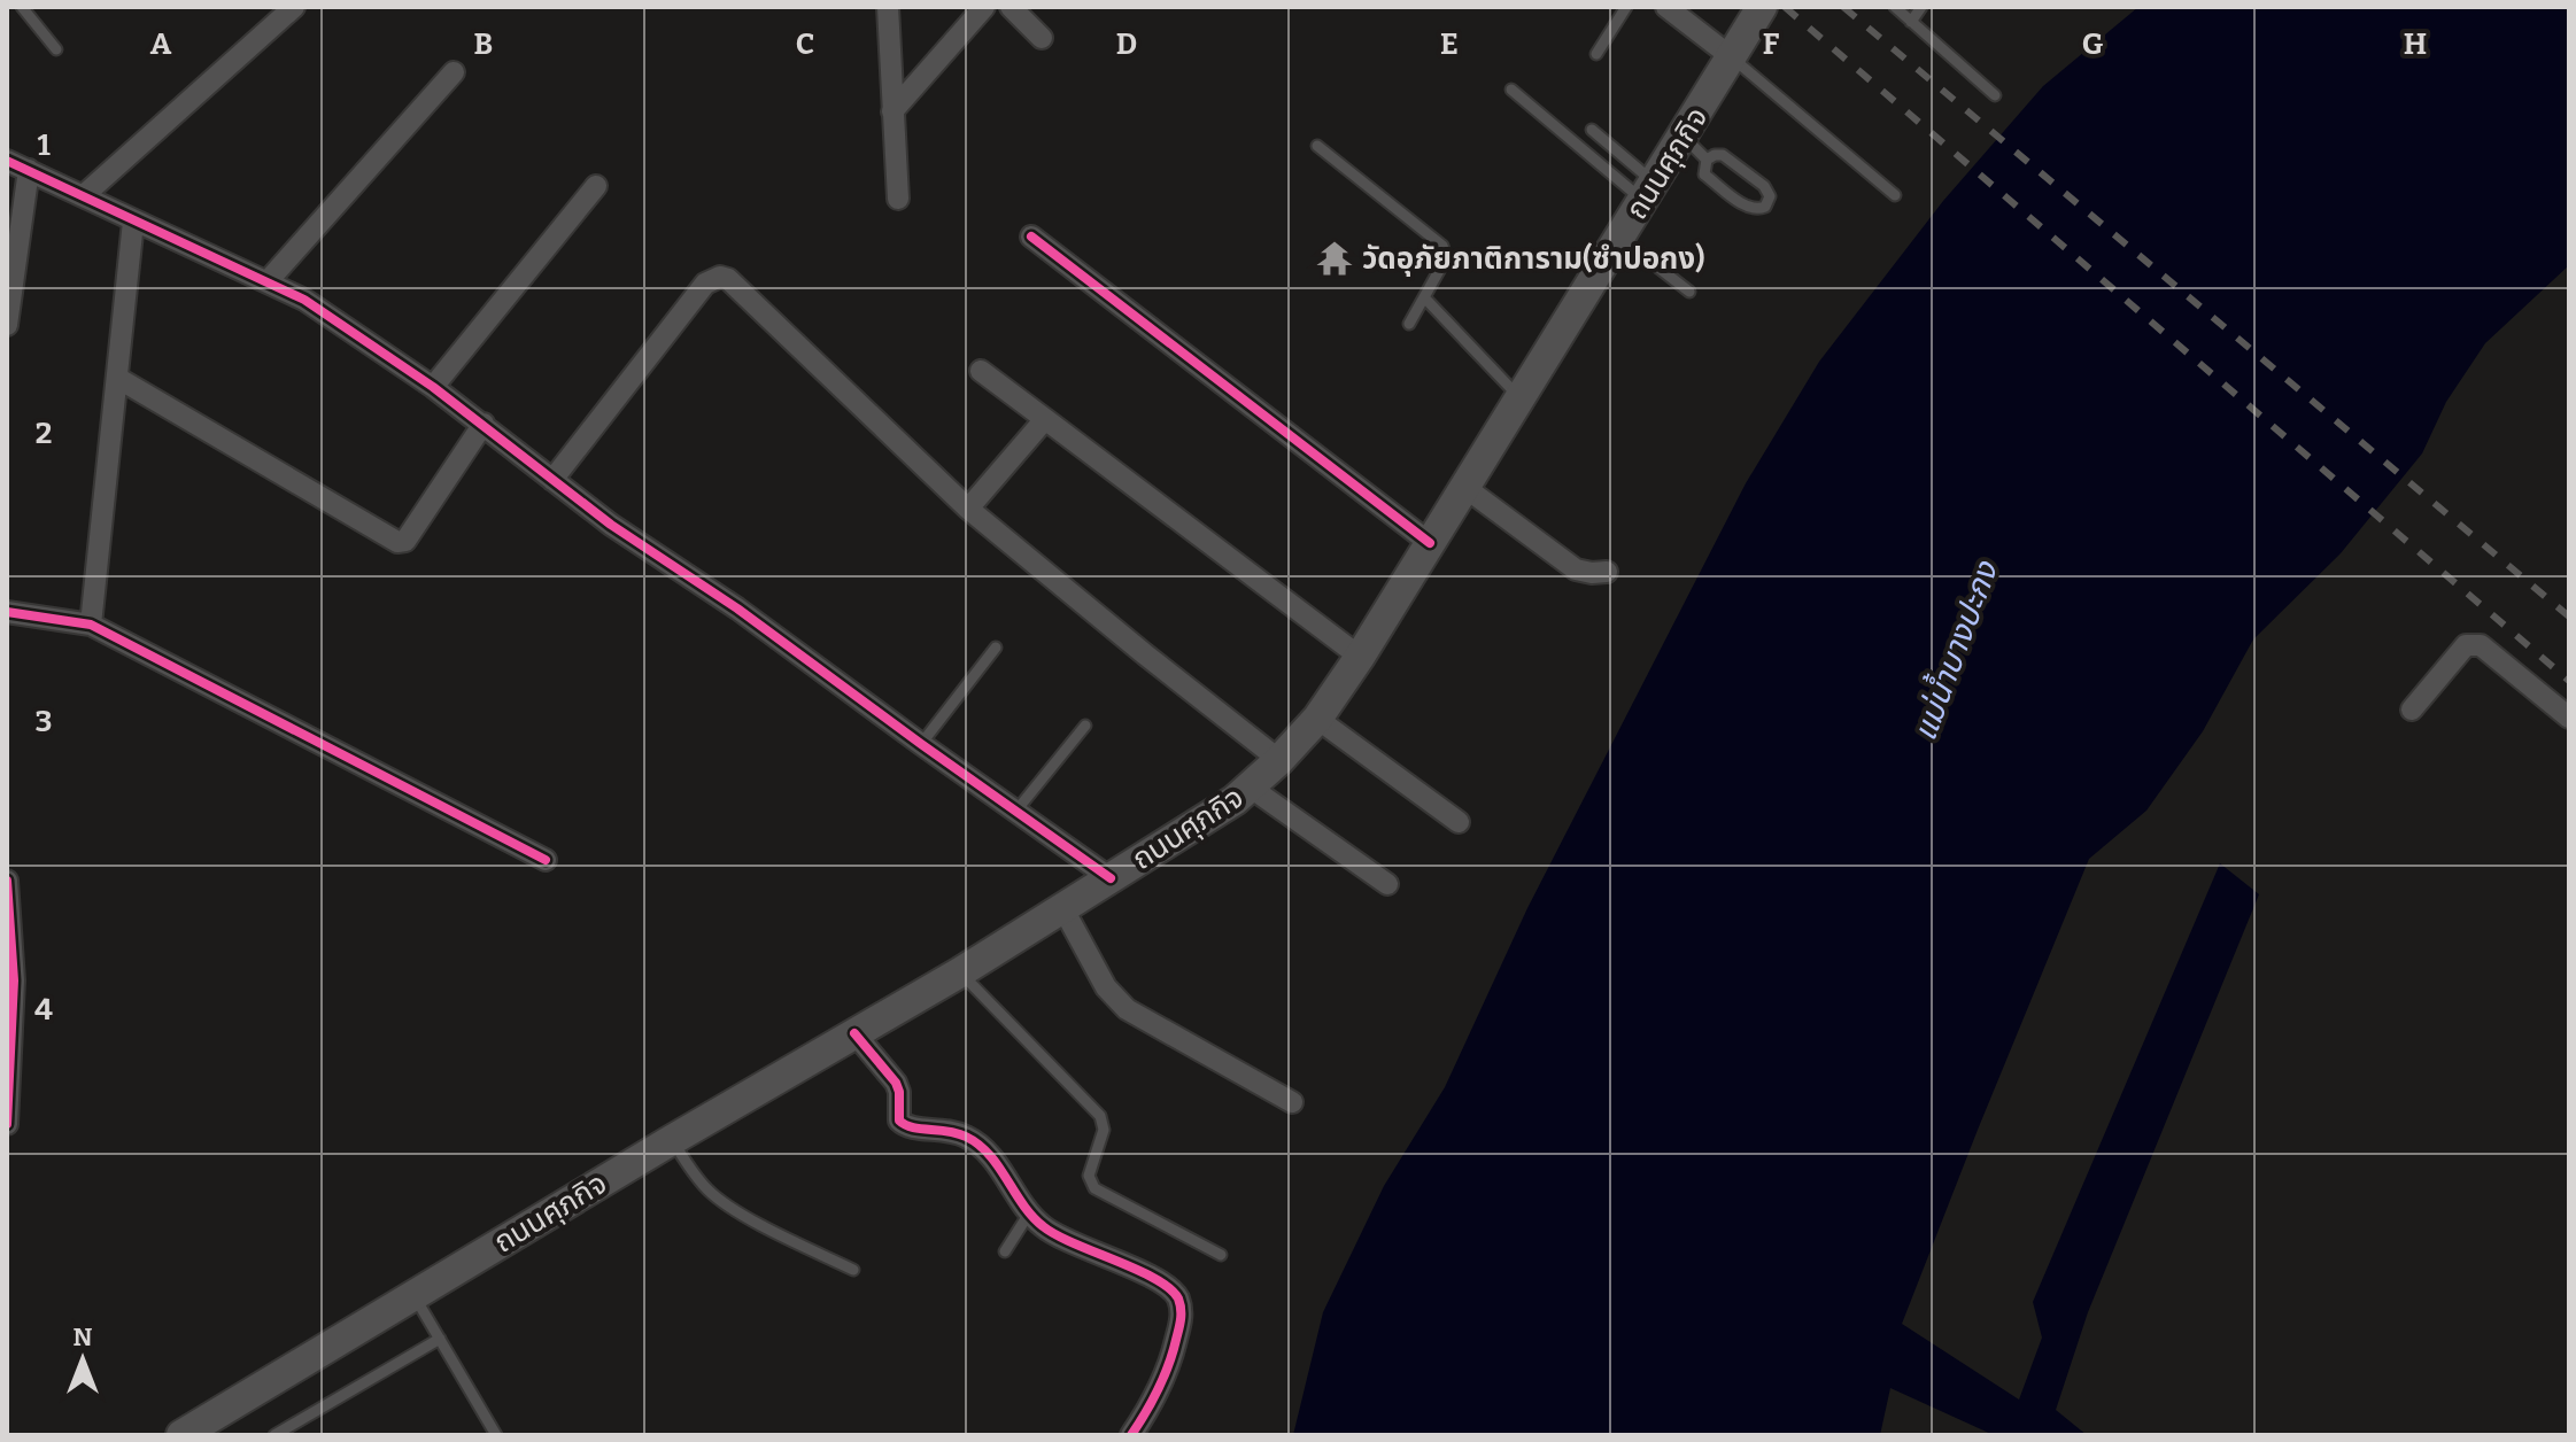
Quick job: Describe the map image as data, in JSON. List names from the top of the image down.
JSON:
{
  "streets": {
    "main road": ["ถนนศุภกิจ"]
  },
  "water": ["แม่น้ำบางปะกง"],
  "places": {
    "temple": ["วัดอุภัยภาติการาม(ซำปอกง)"]
  },
  "north": "top",
  "grid": {
    "columns": [
      "A",
      "B",
      "C",
      "D",
      "E",
      "F",
      "G",
      "H"
    ],
    "rows": [
      "1",
      "2",
      "3",
      "4"
    ]
  }
}
